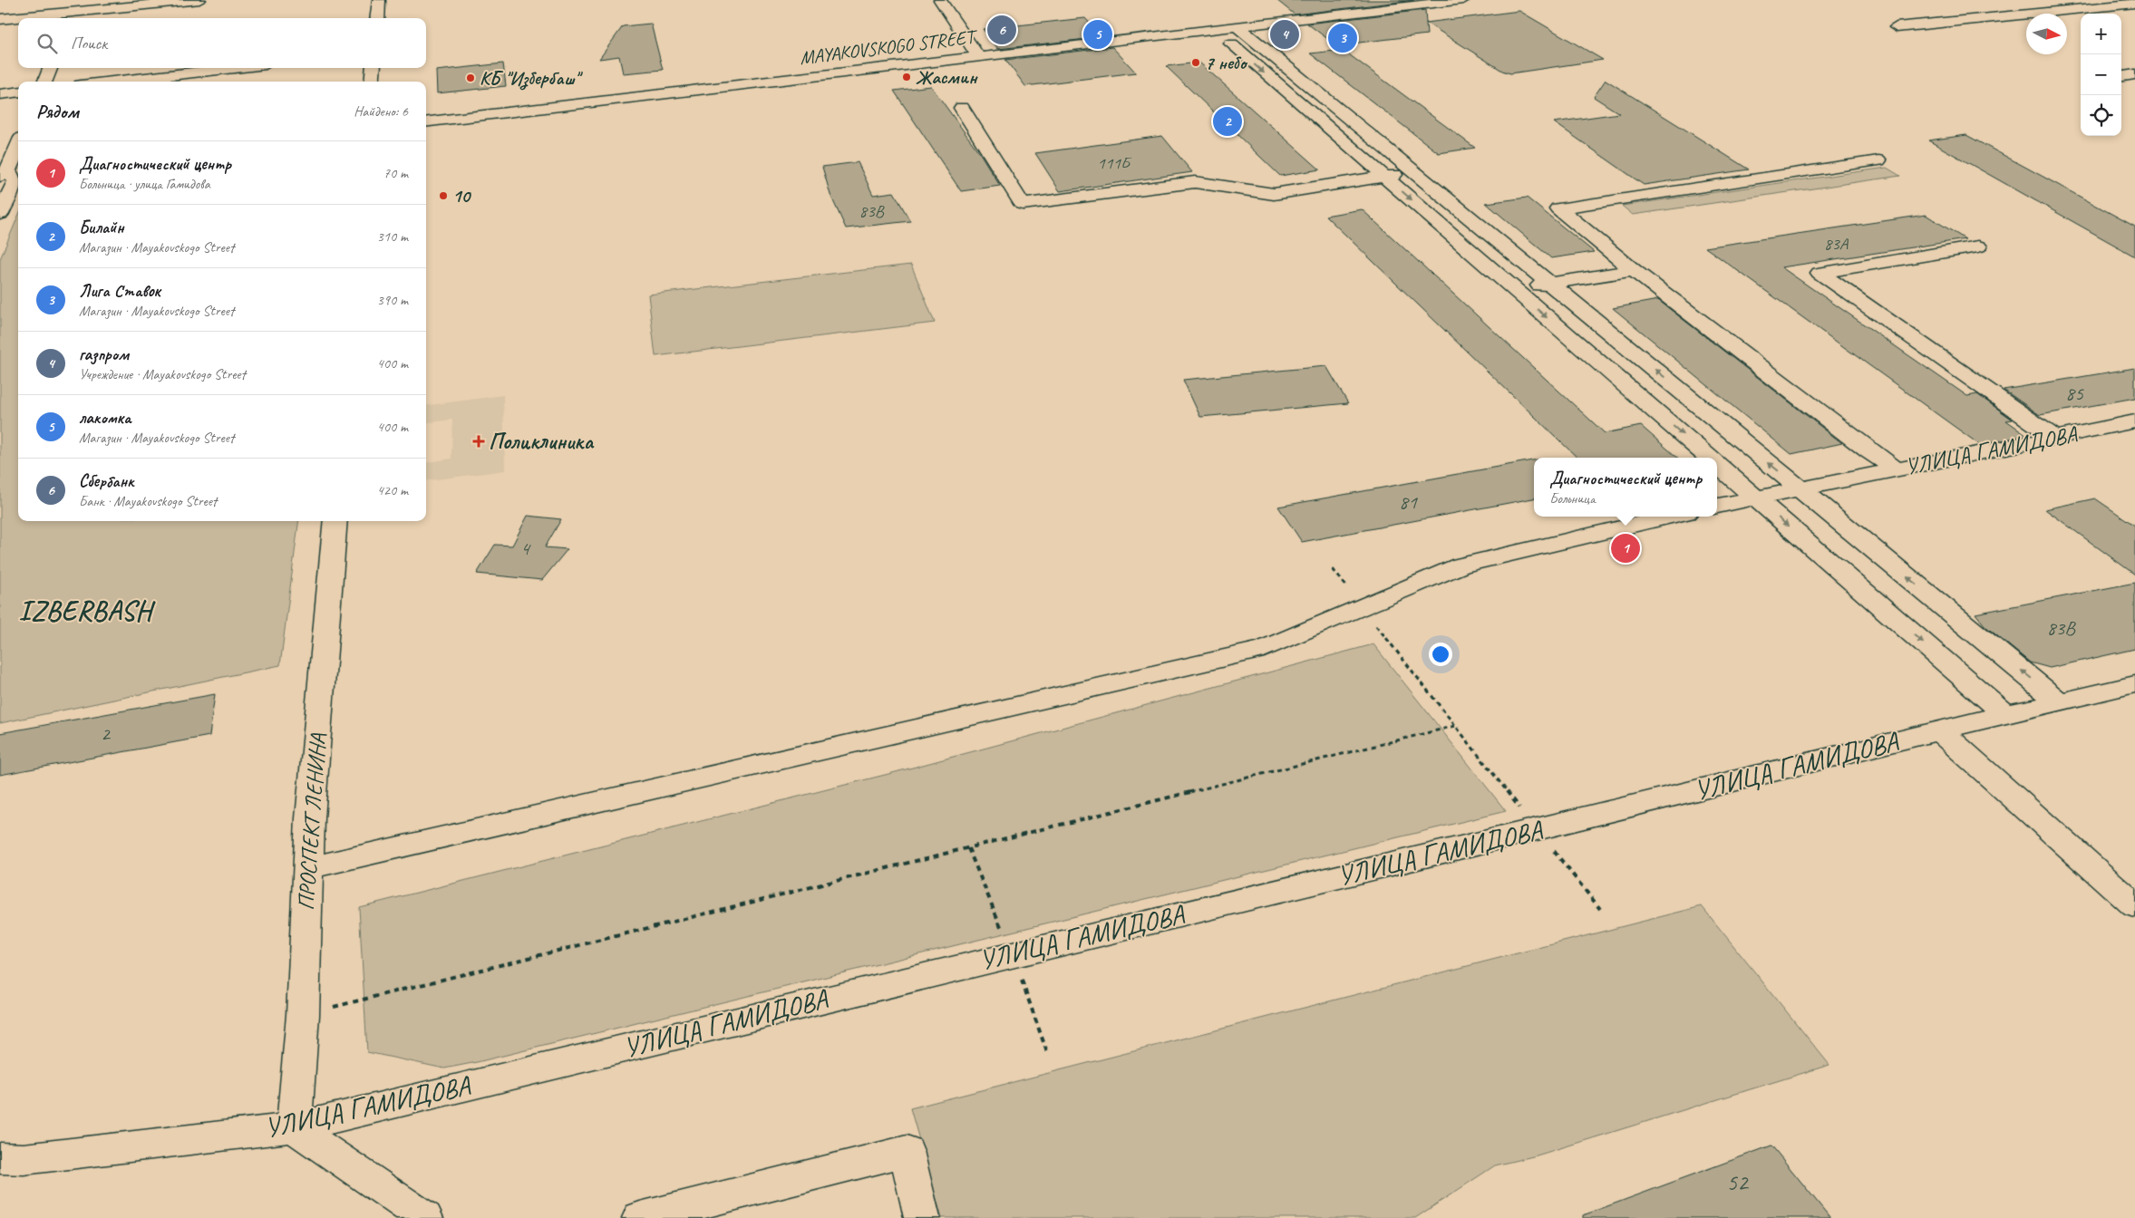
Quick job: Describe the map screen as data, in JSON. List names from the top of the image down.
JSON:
{
  "streets": {
    "street": ["MAYAKOVSKOGO STREET", "УЛИЦА ГАМИДОВА", "ПРОСПЕКТ ЛЕНИНА"]
  },
  "crossings": [
    ["УЛИЦА ГАМИДОВА", "ПРОСПЕКТ ЛЕНИНА"]
  ],
  "districts": ["IZBERBASH"],
  "places": {
    "other": [
      "7 небо",
      "Жасмин",
      "КБ \"Избербаш\"",
      "10"
    ],
    "health": ["Поликлиника"]
  },
  "house_numbers": [
    "111Б",
    "83В",
    "83А",
    "85",
    "81",
    "4",
    "83В",
    "2",
    "52"
  ],
  "north": "right",
  "page": {
    "map_buttons": ["+", "−"],
    "pins": [
      "6",
      "4",
      "5",
      "3",
      "2",
      "1"
    ],
    "search": "Поиск",
    "heading": ["Рядом", "Найдено: 6"],
    "list": [
      {
        "mark": "1",
        "name": "Диагностический центр",
        "note": "Больница · улица Гамидова",
        "value": "70 m"
      },
      {
        "mark": "2",
        "name": "Билайн",
        "note": "Магазин · Mayakovskogo Street",
        "value": "310 m"
      },
      {
        "mark": "3",
        "name": "Лига Ставок",
        "note": "Магазин · Mayakovskogo Street",
        "value": "390 m"
      },
      {
        "mark": "4",
        "name": "газпром",
        "note": "Учреждение · Mayakovskogo Street",
        "value": "400 m"
      },
      {
        "mark": "5",
        "name": "лакомка",
        "note": "Магазин · Mayakovskogo Street",
        "value": "400 m"
      },
      {
        "mark": "6",
        "name": "Сбербанк",
        "note": "Банк · Mayakovskogo Street",
        "value": "420 m"
      }
    ],
    "popup": ["Диагностический центр", "Больница"]
  }
}
